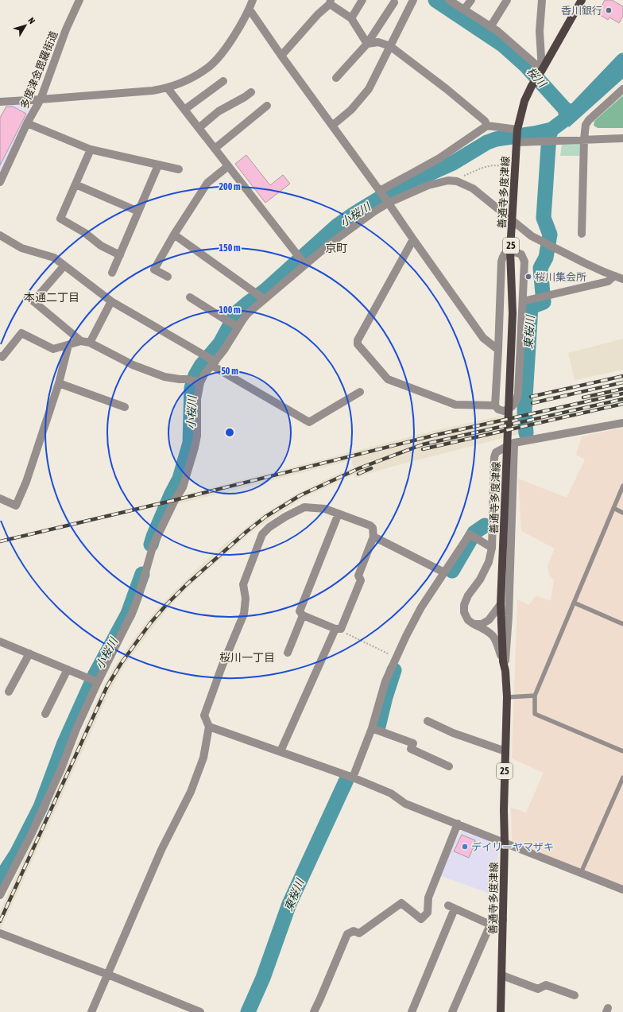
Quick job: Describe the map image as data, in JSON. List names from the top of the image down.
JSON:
{
  "streets": {
    "main road": ["善通寺多度津線", "25"],
    "street": ["多度津金毘羅街道"]
  },
  "districts": ["京町", "本通二丁目", "桜川一丁目"],
  "water": ["桜川", "小桜川", "東桜川"],
  "places": ["香川銀行", "桜川集会所", "デイリーヤマザキ"],
  "north": "top right",
  "rings": [
    "200 m",
    "150 m",
    "100 m",
    "50 m"
  ]
}
